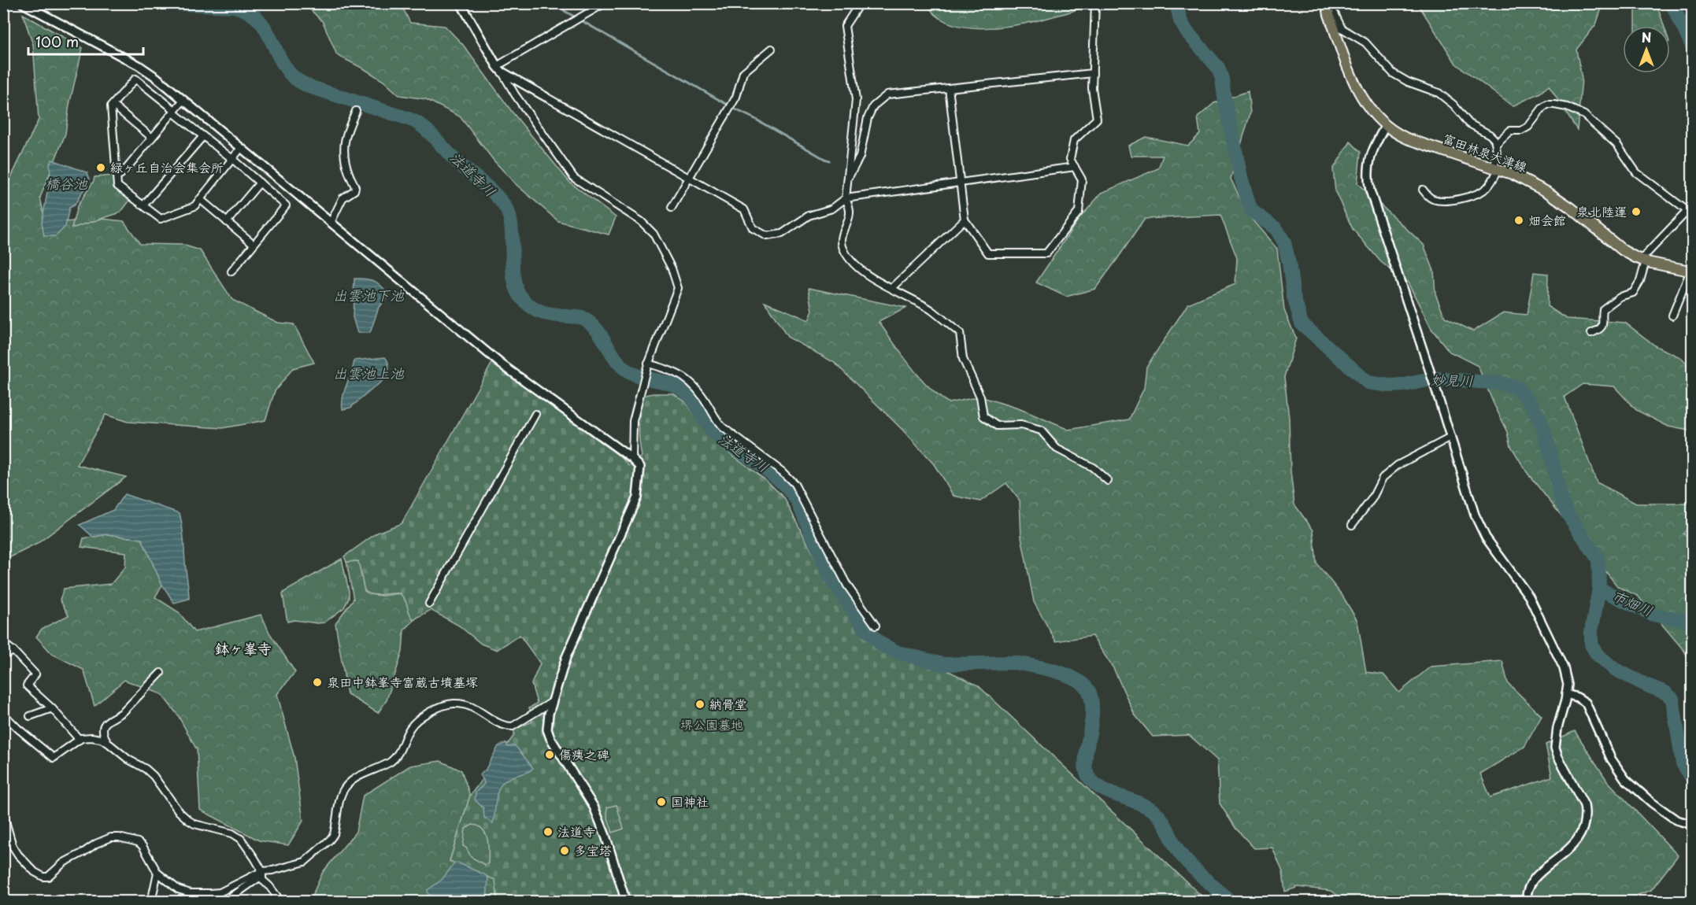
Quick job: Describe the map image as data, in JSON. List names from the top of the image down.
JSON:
{
  "streets": {
    "main road": ["富田林泉大津線"]
  },
  "districts": ["鉢ヶ峯寺"],
  "water": [
    "法道寺川",
    "橋谷池",
    "出雲池下池",
    "出雲池上池",
    "妙見川",
    "市畑川"
  ],
  "parks": ["堺公園墓地"],
  "places": [
    "緑ヶ丘自治会集会所",
    "泉北陸運",
    "畑会館",
    "泉田中鉢峯寺富蔵古墳墓塚",
    "納骨堂",
    "傷痍之碑",
    "国神社",
    "法道寺",
    "多宝塔"
  ],
  "scale_bar": "100 m",
  "north": "top"
}
